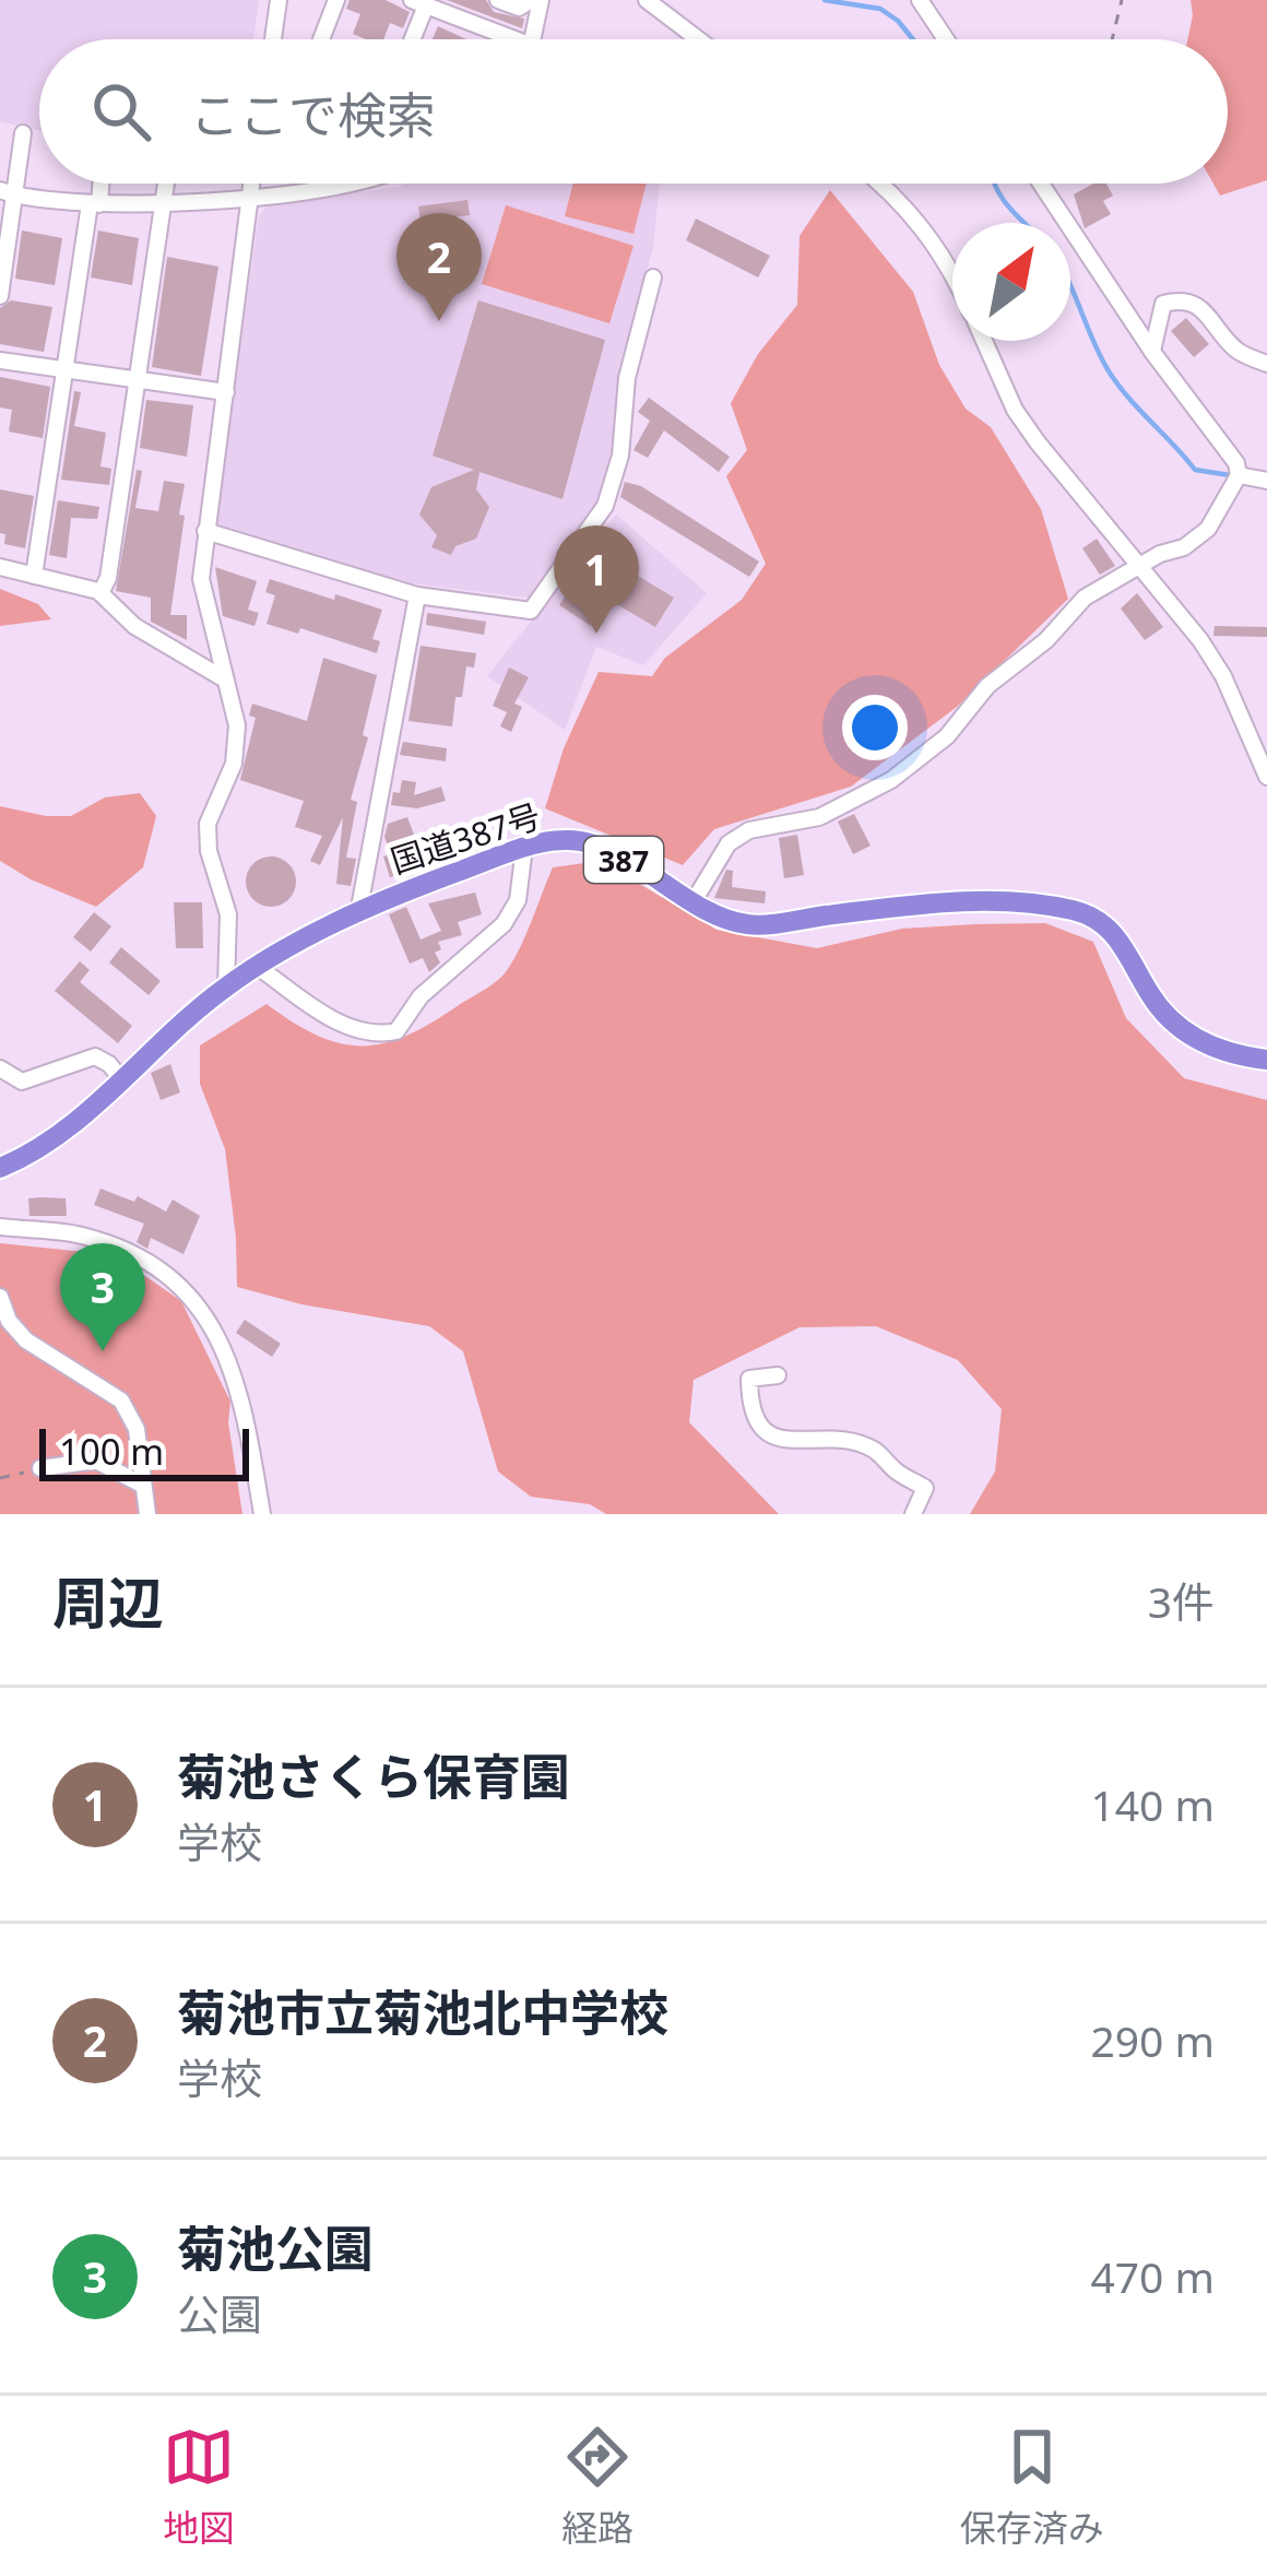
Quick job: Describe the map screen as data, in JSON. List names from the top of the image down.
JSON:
{
  "streets": {
    "highway": ["国道387号", "387"]
  },
  "scale_bar": "100 m",
  "north": "top right",
  "page": {
    "search": "ここで検索",
    "pins": ["2", "1", "3"],
    "scale": "100 m",
    "heading": ["周辺", "3件"],
    "list": [
      {
        "mark": "1",
        "name": "菊池さくら保育園",
        "note": "学校",
        "value": "140 m"
      },
      {
        "mark": "2",
        "name": "菊池市立菊池北中学校",
        "note": "学校",
        "value": "290 m"
      },
      {
        "mark": "3",
        "name": "菊池公園",
        "note": "公園",
        "value": "470 m"
      }
    ],
    "nav": ["地図", "経路", "保存済み"]
  }
}
